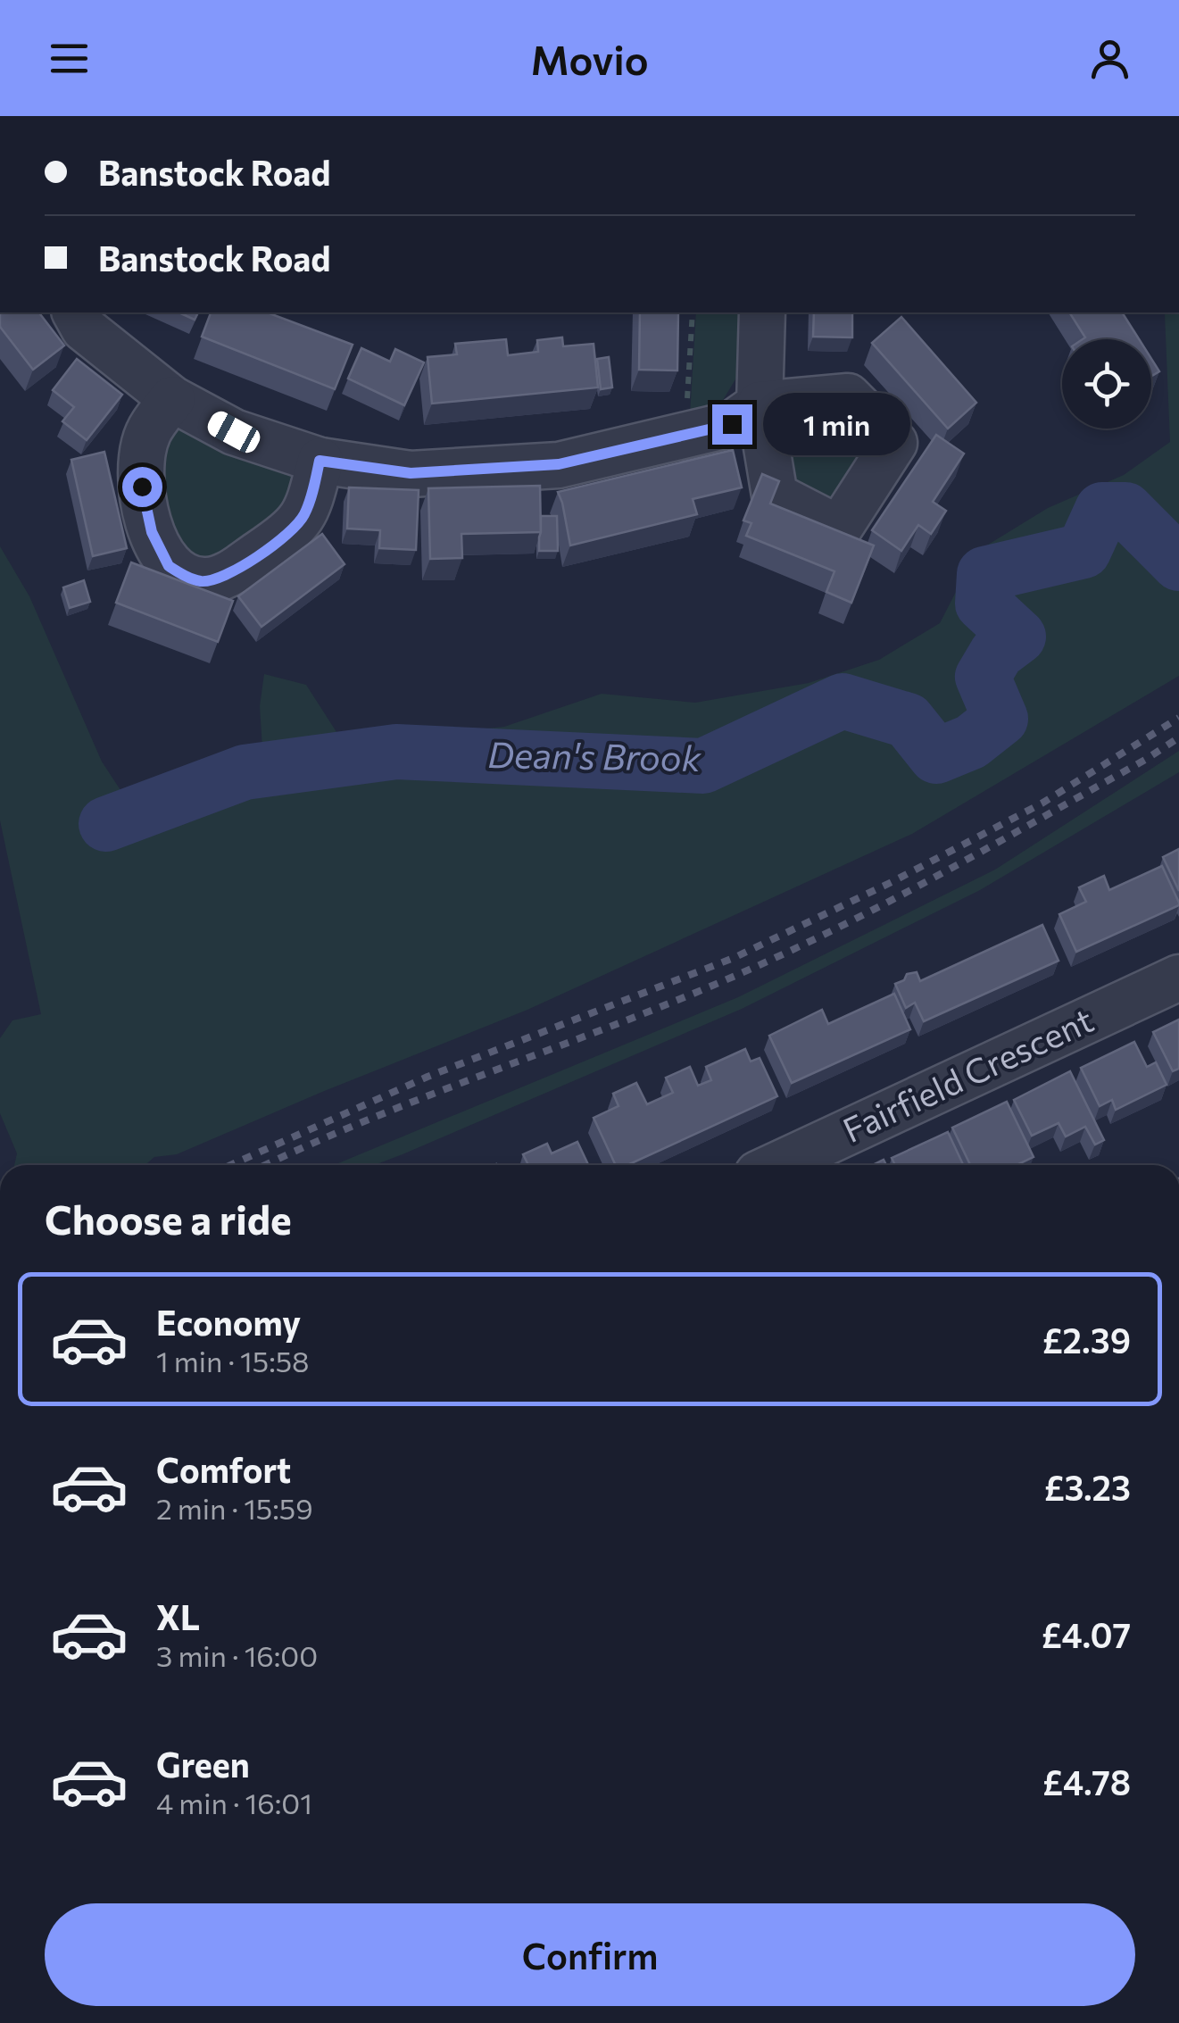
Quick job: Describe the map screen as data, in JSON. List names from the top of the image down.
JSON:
{
  "streets": {
    "street": ["Fairfield Crescent"]
  },
  "water": ["Dean's Brook"],
  "page": {
    "header": "Movio",
    "banner": ["Banstock Road", "Banstock Road"],
    "bubble": "1 min",
    "heading": "Choose a ride",
    "list": [
      {
        "name": "Economy",
        "note": "1 min · 15:58",
        "value": "£2.39"
      },
      {
        "name": "Comfort",
        "note": "2 min · 15:59",
        "value": "£3.23"
      },
      {
        "name": "XL",
        "note": "3 min · 16:00",
        "value": "£4.07"
      },
      {
        "name": "Green",
        "note": "4 min · 16:01",
        "value": "£4.78"
      }
    ],
    "buttons": "Confirm"
  }
}
